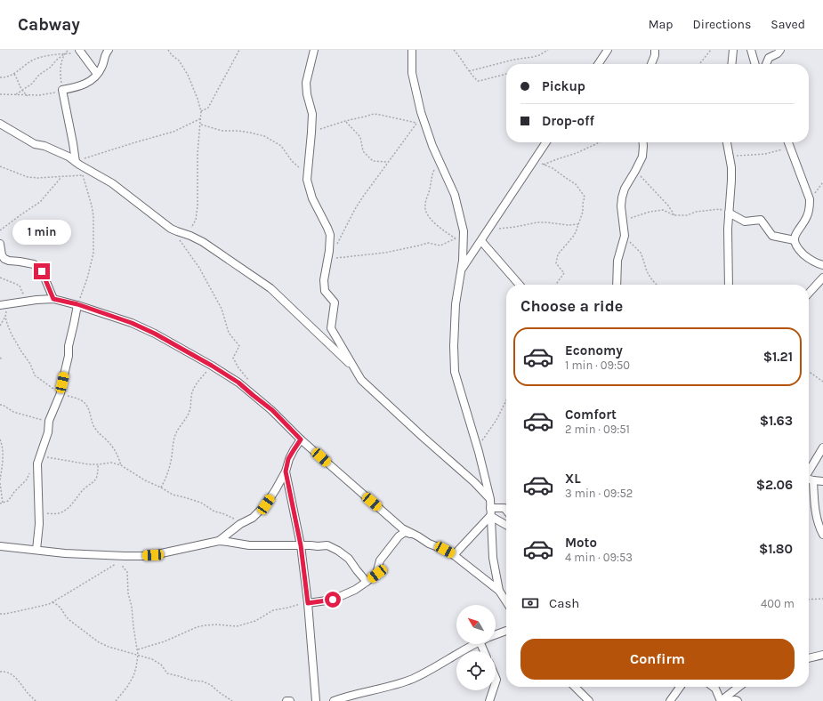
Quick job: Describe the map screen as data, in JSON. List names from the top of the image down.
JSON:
{
  "north": "top left",
  "page": {
    "header": "Cabway",
    "nav": ["Map", "Directions", "Saved"],
    "banner": ["Pickup", "Drop-off"],
    "bubble": "1 min",
    "heading": "Choose a ride",
    "list": [
      {
        "name": "Economy",
        "note": "1 min · 09:50",
        "value": "$1.21"
      },
      {
        "name": "Comfort",
        "note": "2 min · 09:51",
        "value": "$1.63"
      },
      {
        "name": "XL",
        "note": "3 min · 09:52",
        "value": "$2.06"
      },
      {
        "name": "Moto",
        "note": "4 min · 09:53",
        "value": "$1.80"
      }
    ],
    "pay": ["Cash", "400 m"],
    "buttons": "Confirm"
  }
}
